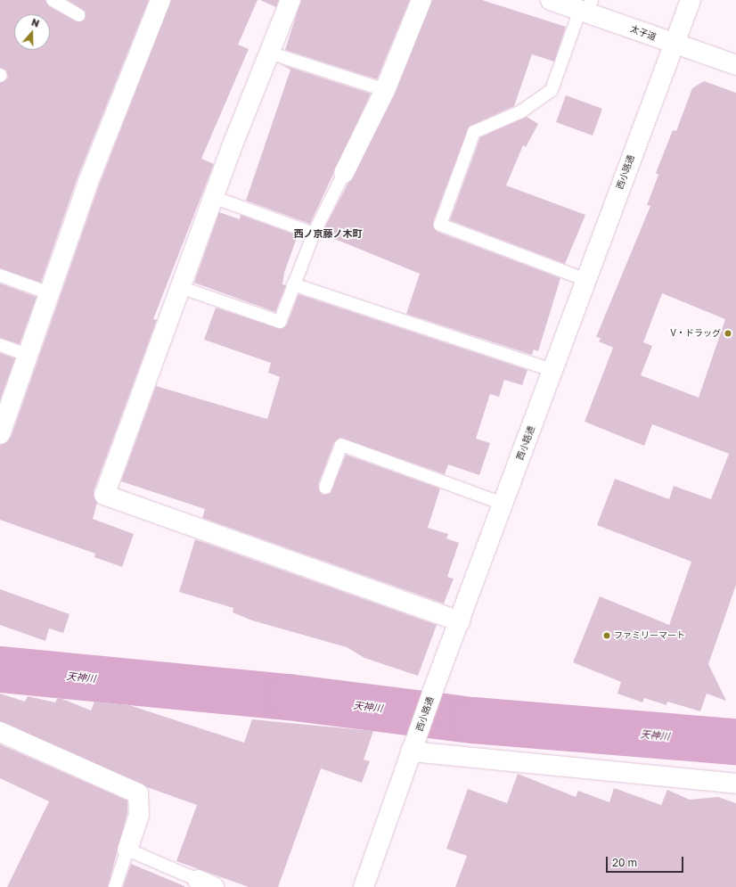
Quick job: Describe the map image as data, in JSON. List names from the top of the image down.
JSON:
{
  "streets": {
    "street": ["太子道", "西小路通"]
  },
  "crossings": [
    ["太子道", "西小路通"]
  ],
  "districts": ["西ノ京藤ノ木町"],
  "water": ["天神川"],
  "places": ["V・ドラッグ", "ファミリーマート"],
  "scale_bar": "20 m",
  "north": "top"
}
